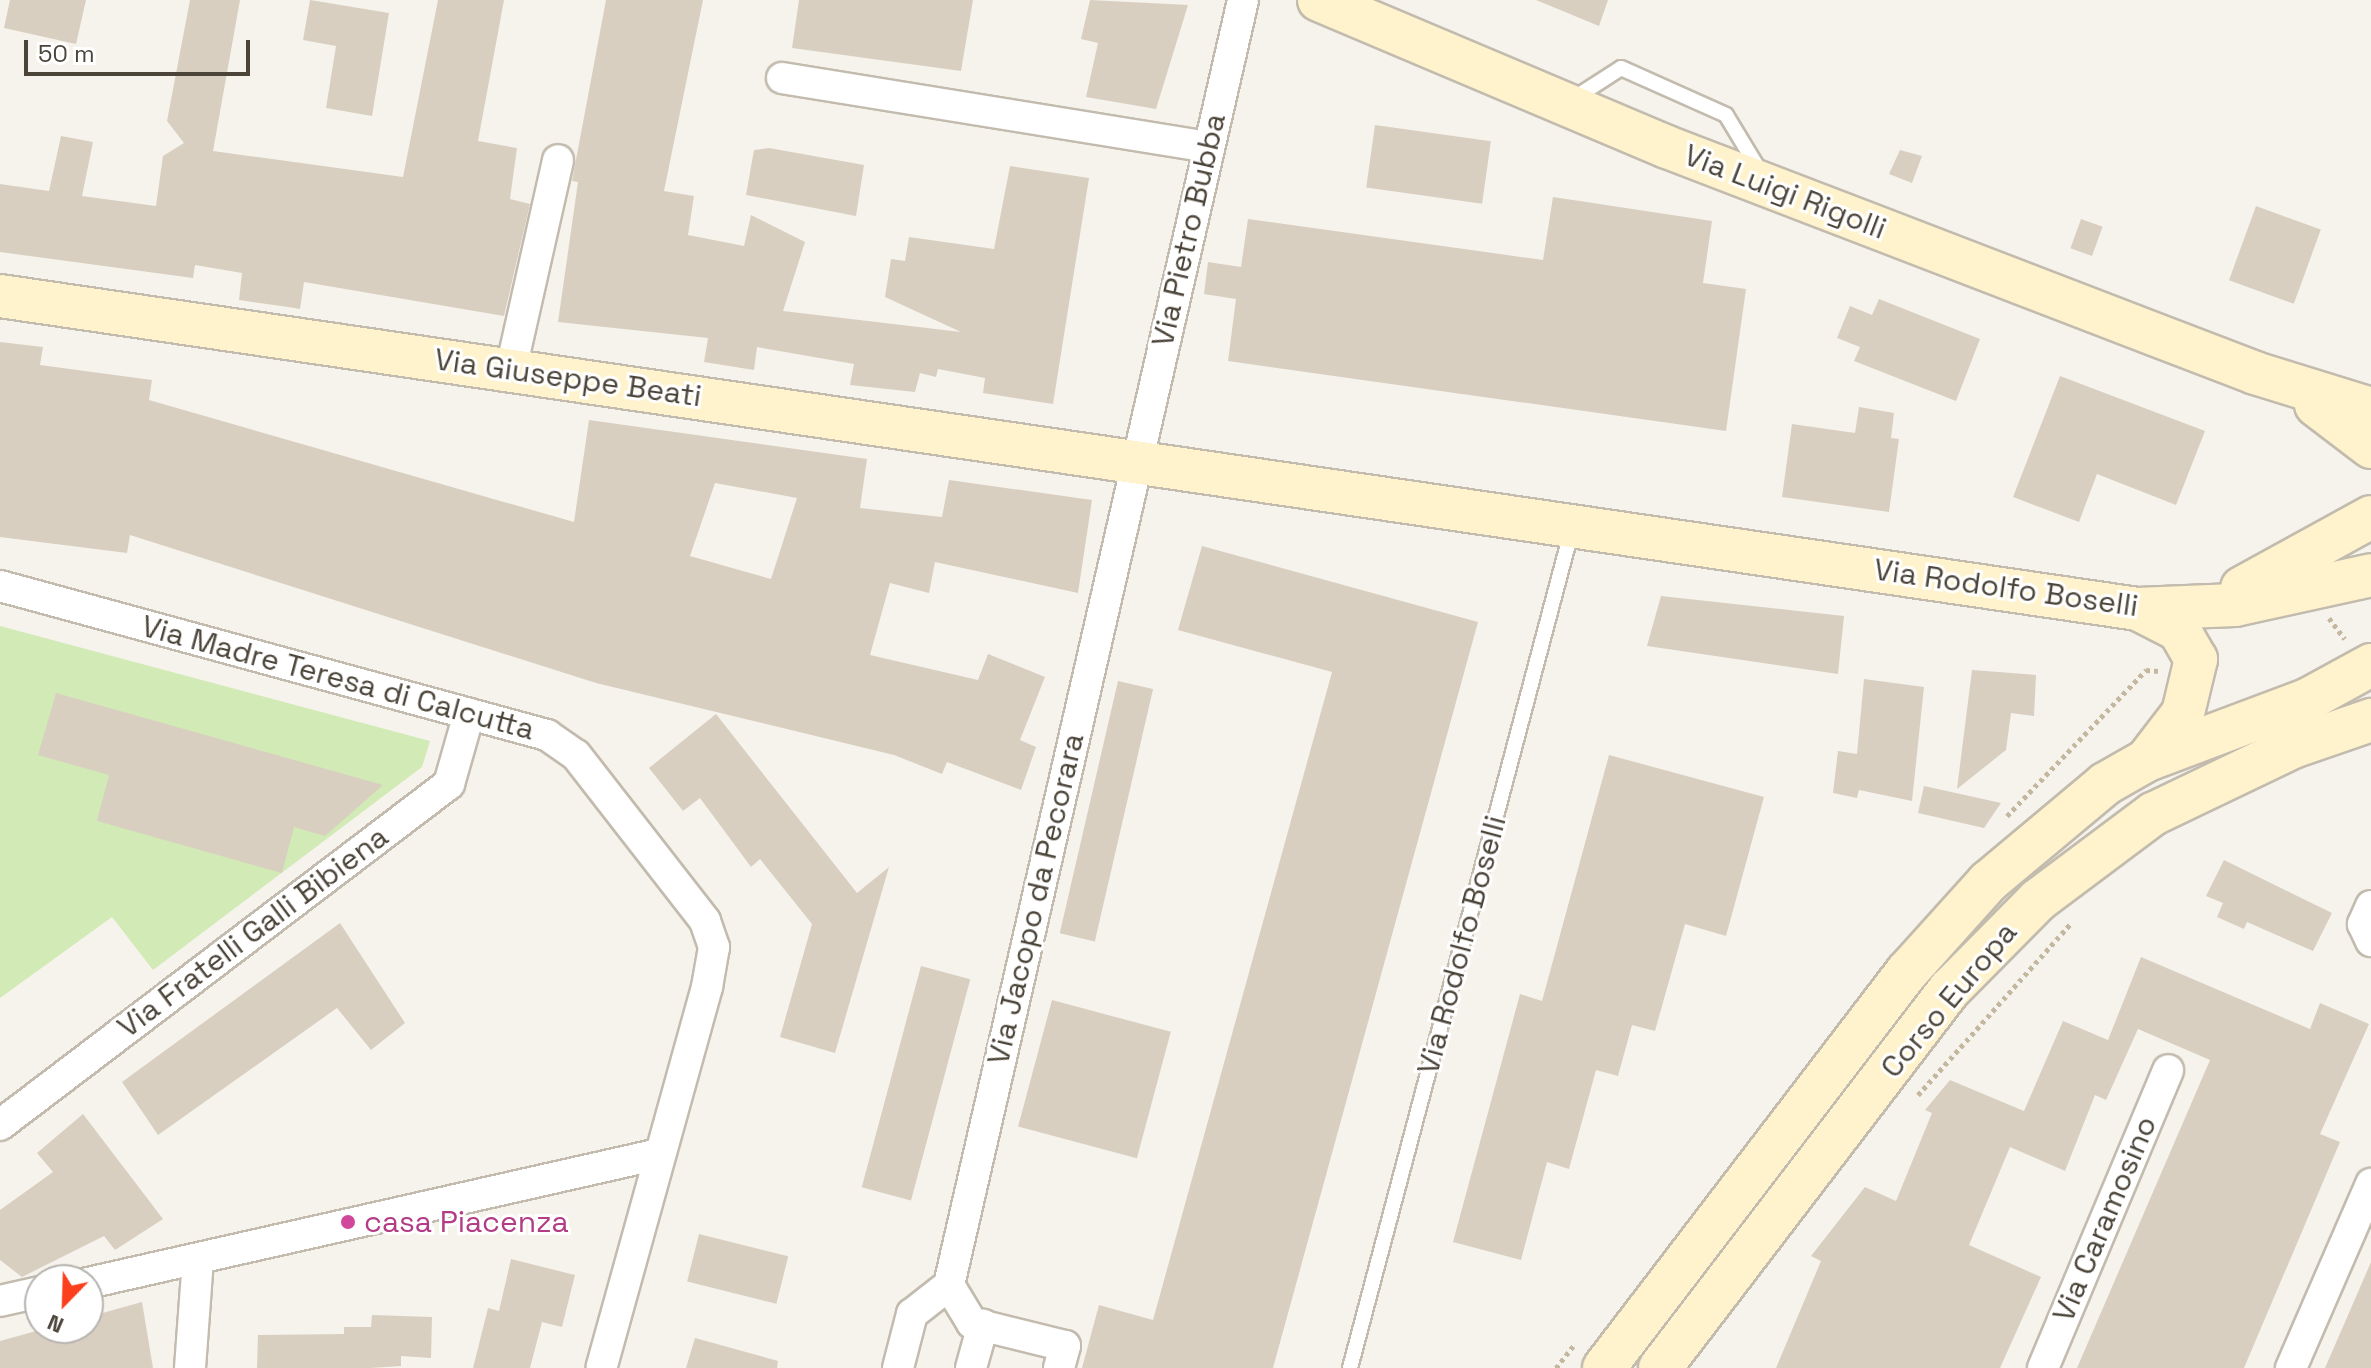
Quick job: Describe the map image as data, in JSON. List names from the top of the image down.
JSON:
{
  "streets": {
    "main road": [
      "Via Luigi Rigolli",
      "Via Giuseppe Beati",
      "Via Rodolfo Boselli",
      "Corso Europa"
    ],
    "street": [
      "Via Pietro Bubba",
      "Via Madre Teresa di Calcutta",
      "Via Jacopo da Pecorara",
      "Via Fratelli Galli Bibiena",
      "Via Caramosino"
    ]
  },
  "crossings": [
    ["Via Pietro Bubba", "Via Giuseppe Beati"],
    ["Via Pietro Bubba", "Via Rodolfo Boselli"],
    ["Via Pietro Bubba", "Via Jacopo da Pecorara"],
    ["Via Giuseppe Beati", "Via Rodolfo Boselli"],
    ["Via Giuseppe Beati", "Via Jacopo da Pecorara"],
    ["Via Rodolfo Boselli", "Via Jacopo da Pecorara"],
    ["Via Rodolfo Boselli", "Corso Europa"],
    ["Via Madre Teresa di Calcutta", "Via Fratelli Galli Bibiena"]
  ],
  "places": ["casa Piacenza"],
  "scale_bar": "50 m",
  "north": "bottom left"
}
